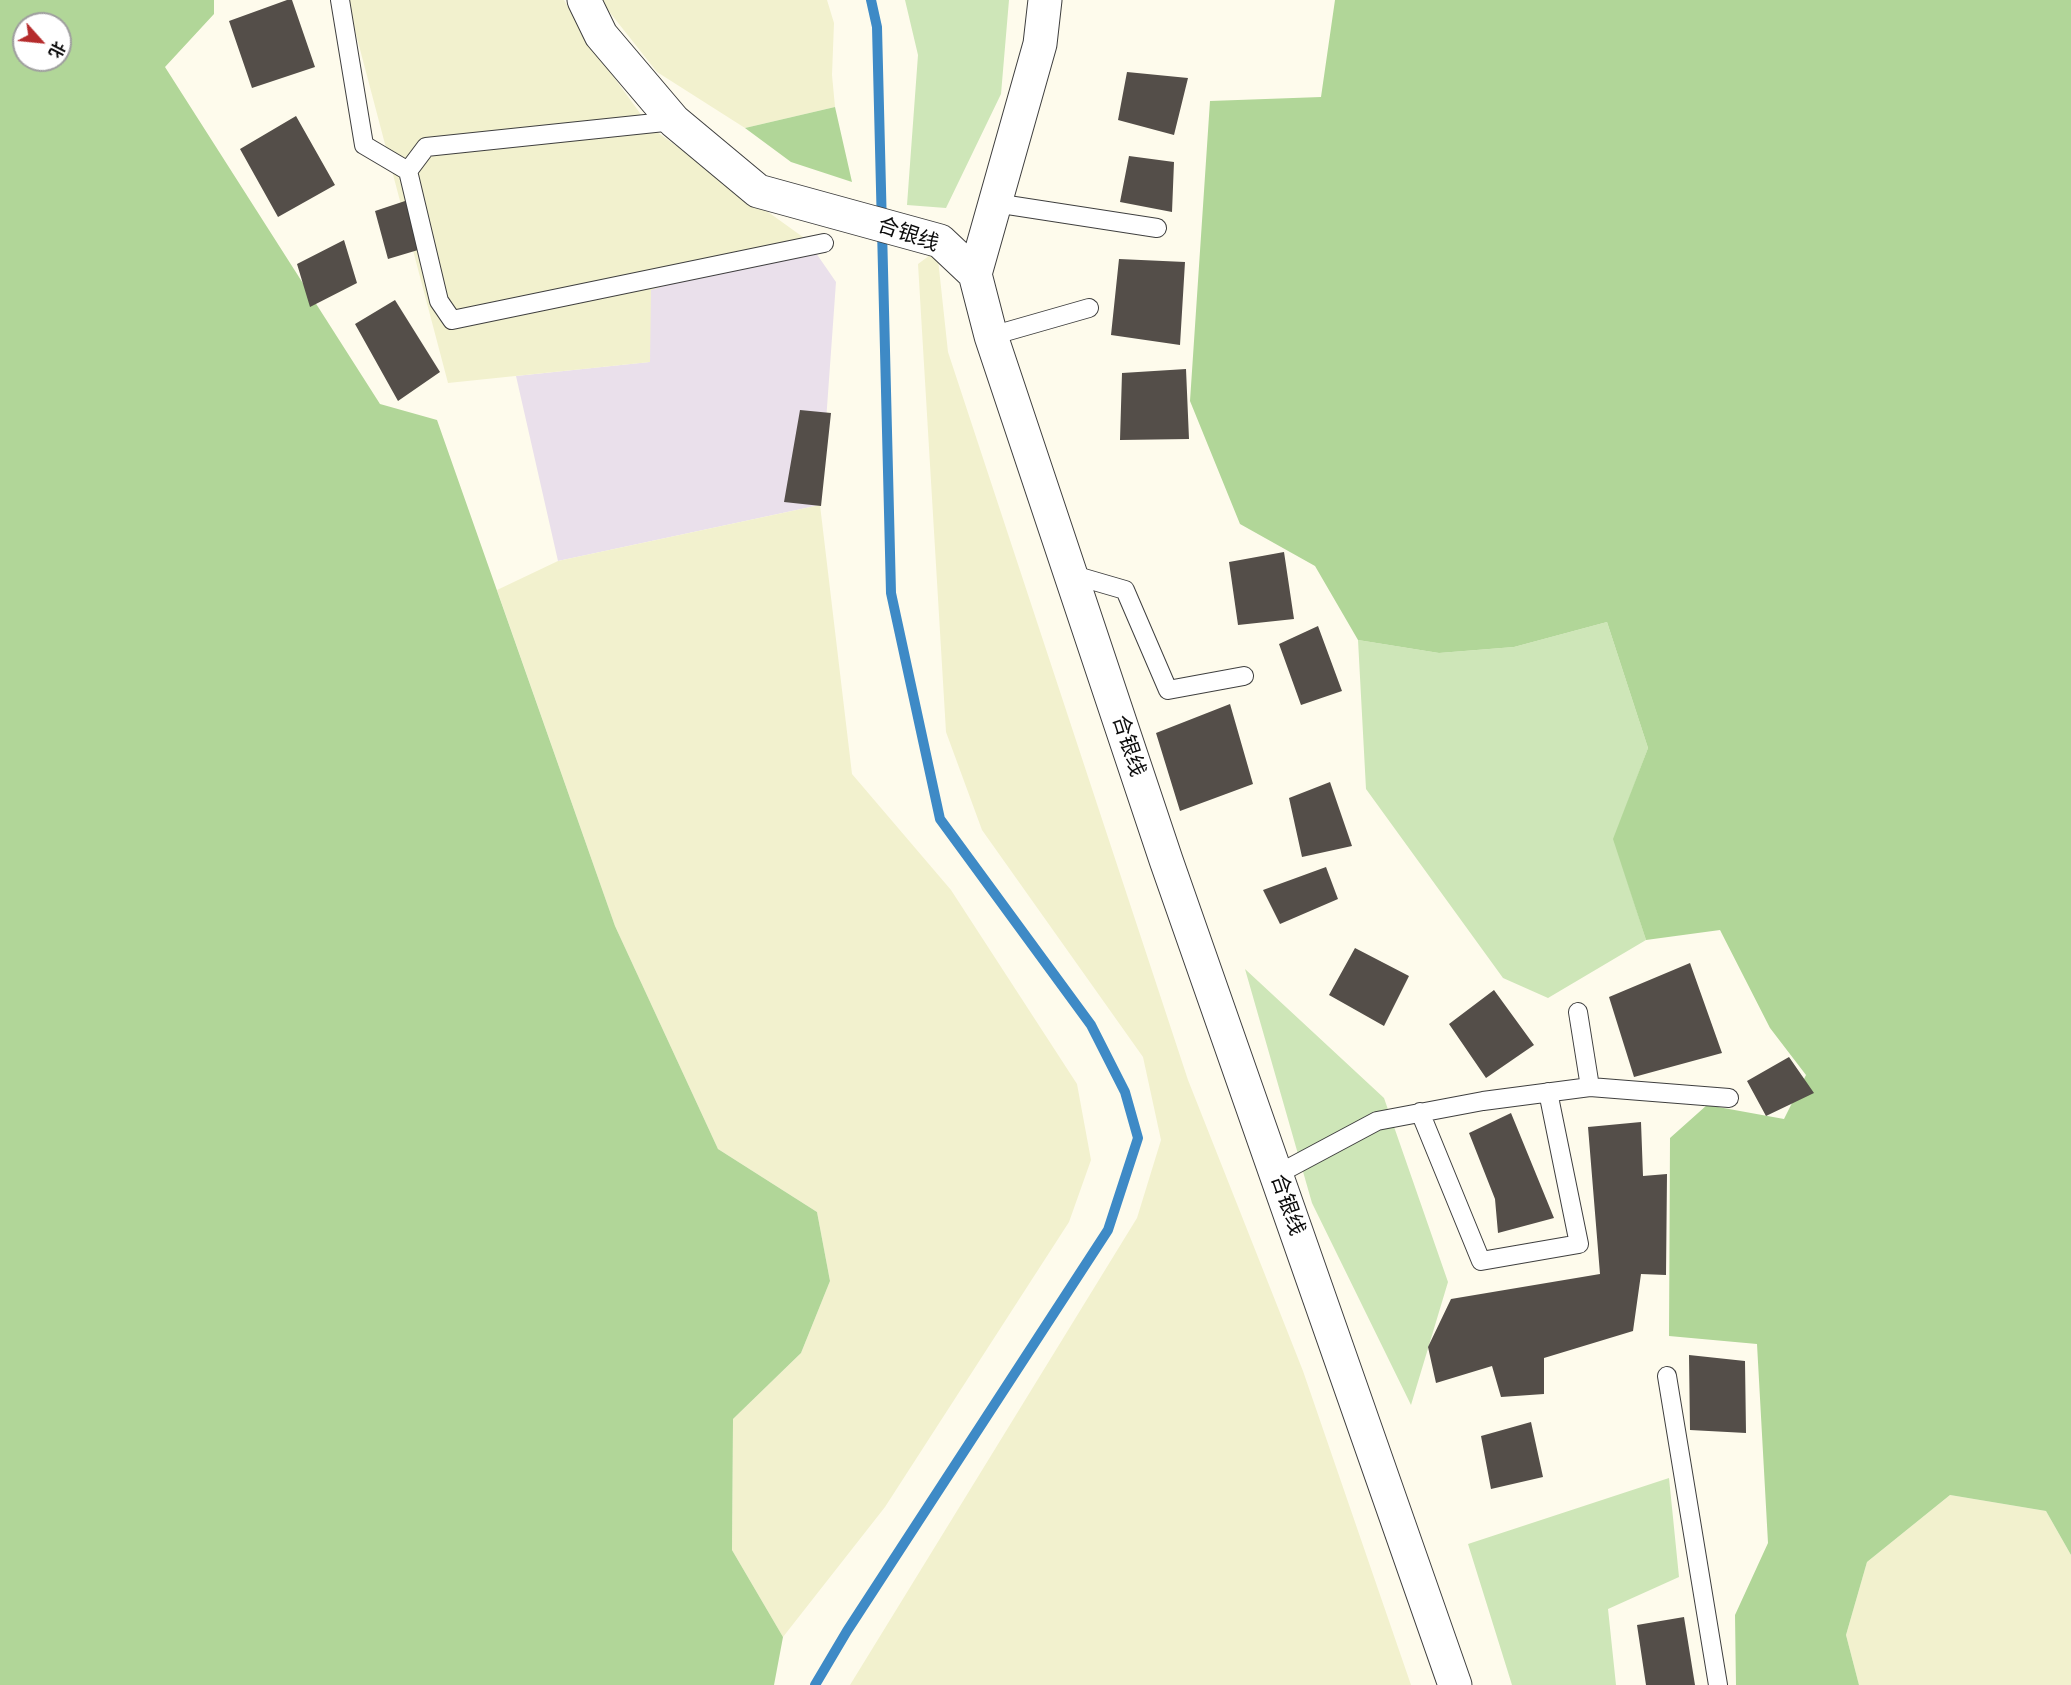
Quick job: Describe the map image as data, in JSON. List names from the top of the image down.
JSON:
{
  "streets": {
    "street": ["合银线"]
  },
  "north": "bottom right"
}
